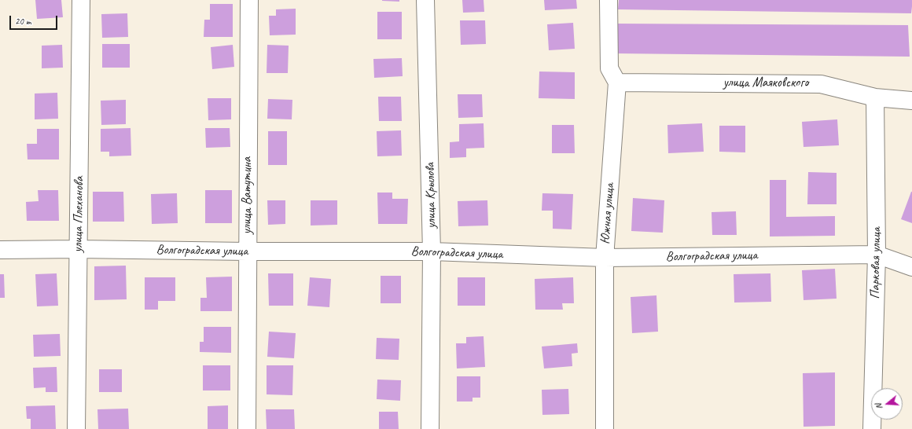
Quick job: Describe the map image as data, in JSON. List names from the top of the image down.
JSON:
{
  "streets": {
    "street": [
      "улица Маяковского",
      "улица Ватутина",
      "улица Крылова",
      "Южная улица",
      "улица Плеханова",
      "Волгоградская улица",
      "Парковая улица"
    ]
  },
  "crossings": [
    ["улица Маяковского", "Южная улица"],
    ["улица Маяковского", "Парковая улица"],
    ["улица Ватутина", "Волгоградская улица"],
    ["улица Крылова", "Волгоградская улица"],
    ["Южная улица", "Волгоградская улица"],
    ["улица Плеханова", "Волгоградская улица"],
    ["Волгоградская улица", "Парковая улица"]
  ],
  "scale_bar": "20 m",
  "north": "left"
}
